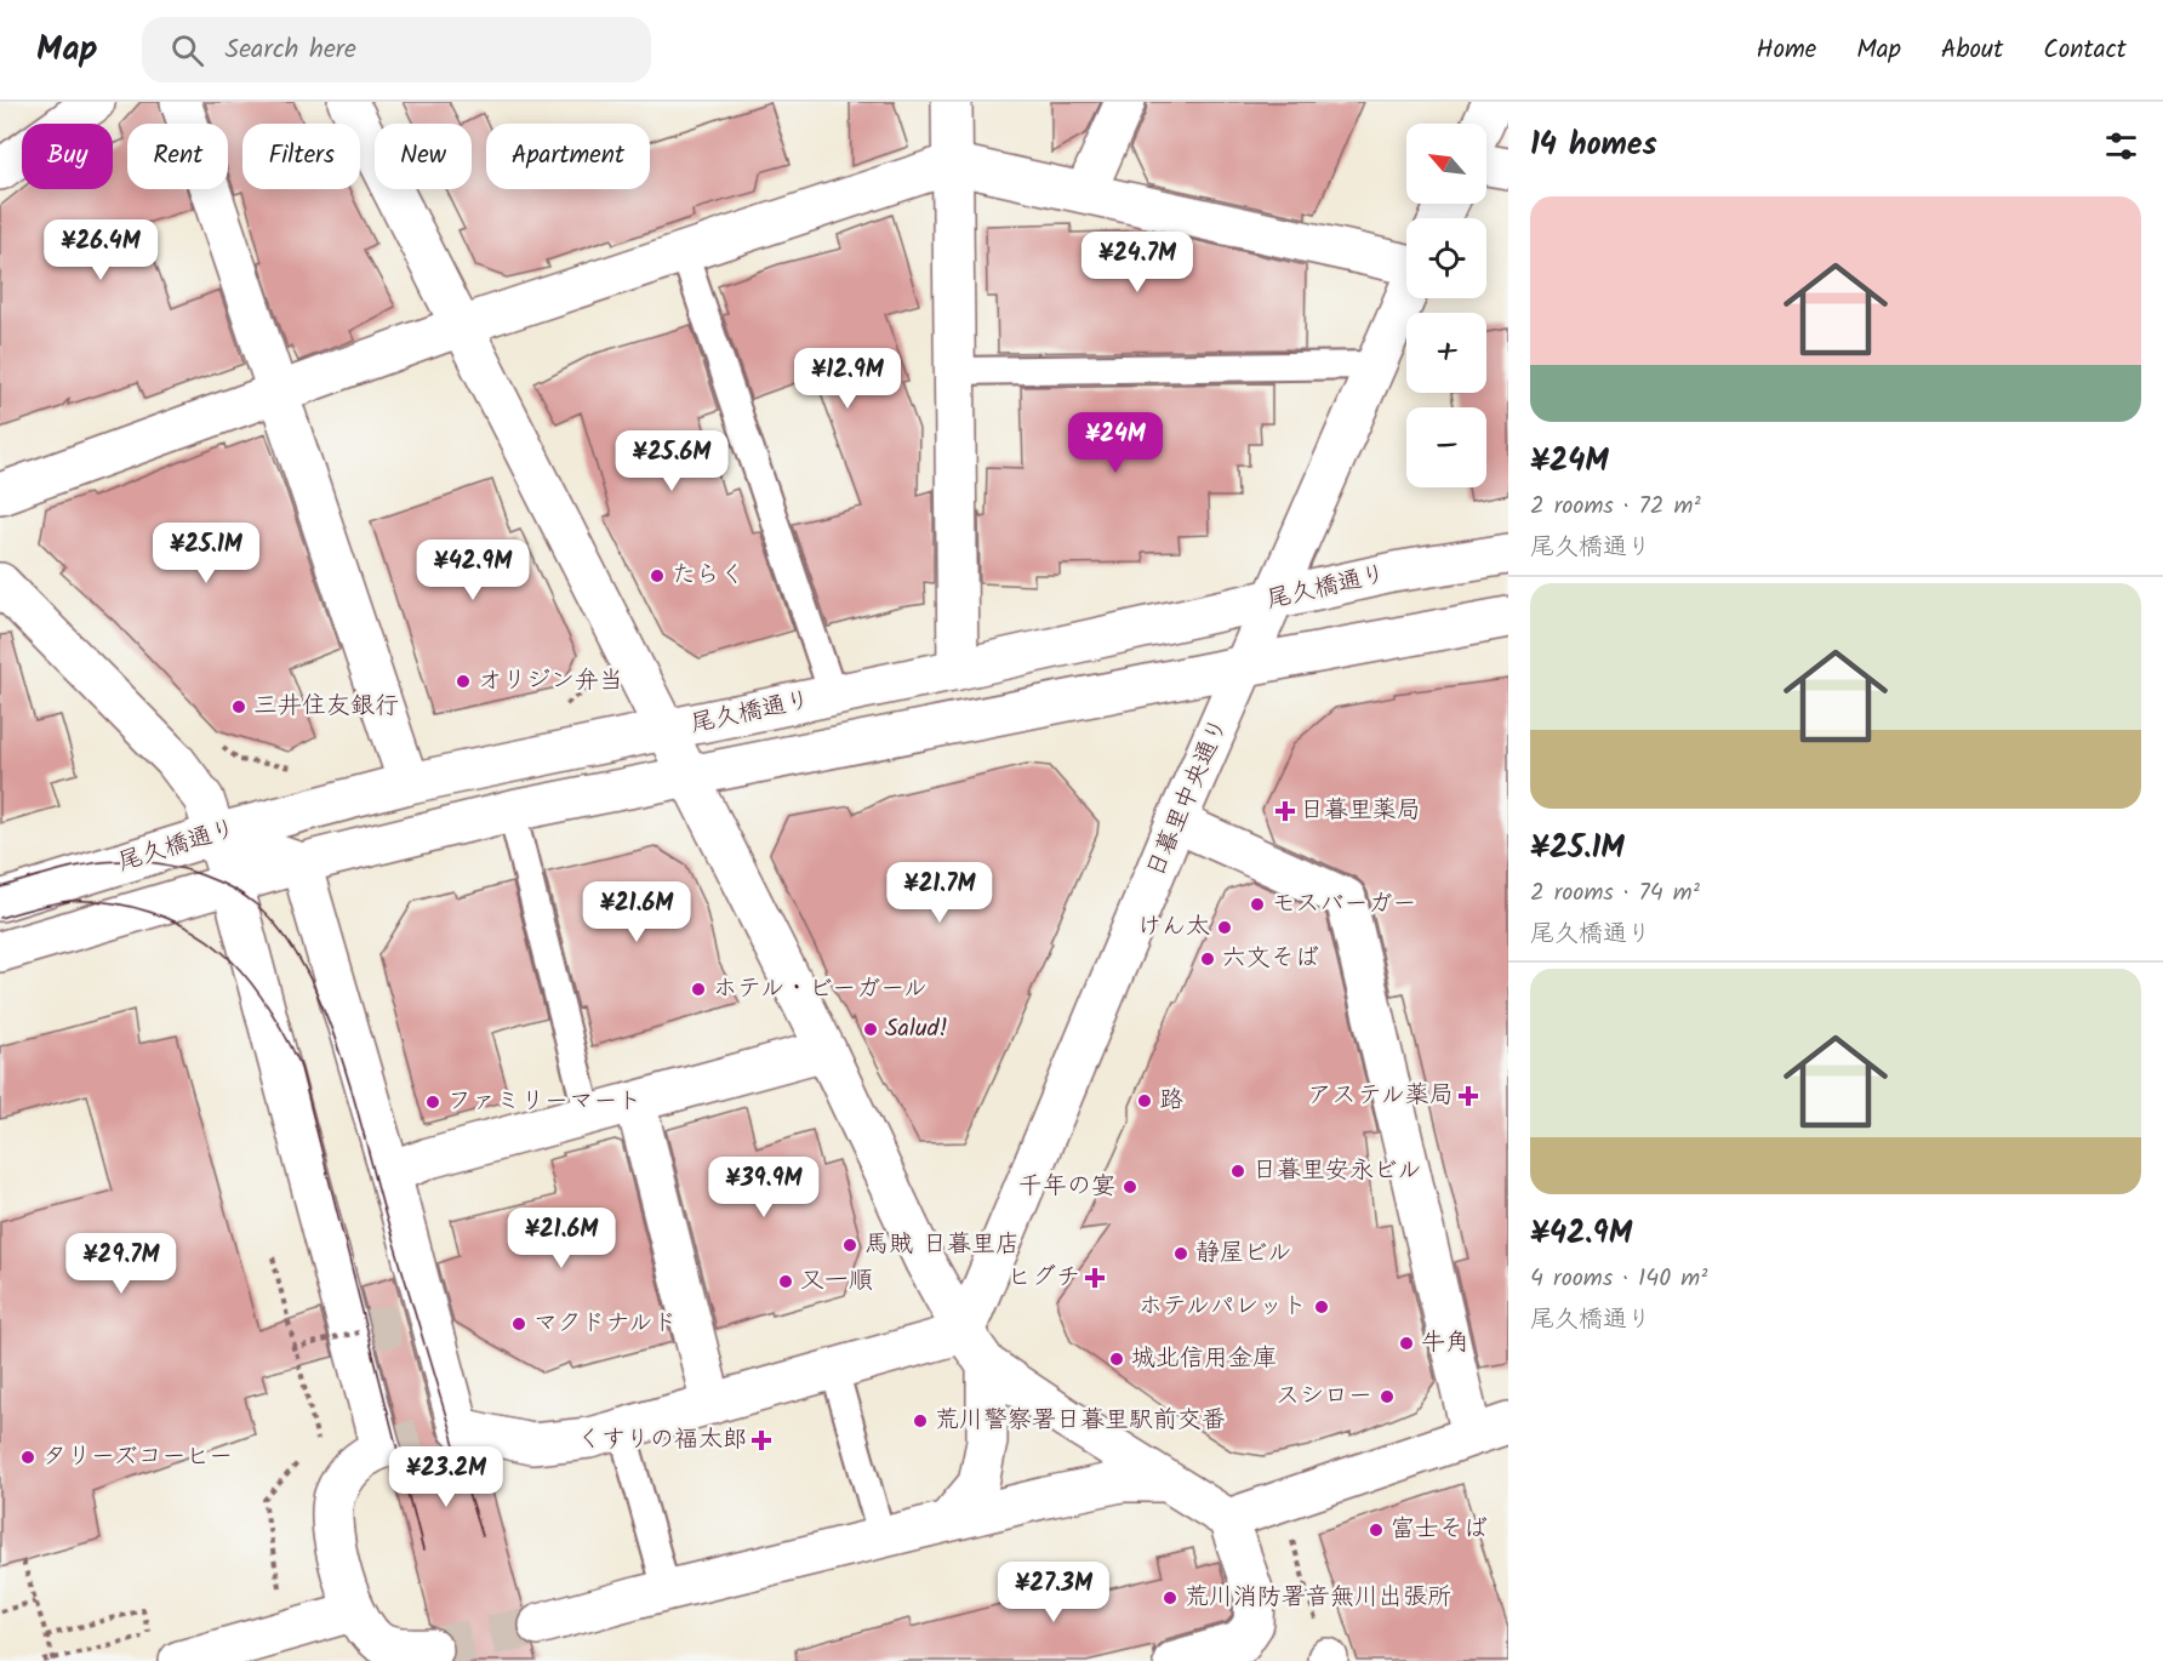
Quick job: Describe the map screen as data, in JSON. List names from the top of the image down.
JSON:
{
  "streets": {
    "street": ["尾久橋通り", "日暮里中央通り"]
  },
  "crossings": [
    ["尾久橋通り", "日暮里中央通り"]
  ],
  "places": {
    "other": [
      "たらく",
      "オリジン弁当",
      "三井住友銀行",
      "モスバーガー",
      "けん太",
      "六文そば",
      "ホテル・ビーガール",
      "Salud!",
      "路",
      "ファミリーマート",
      "日暮里安永ビル",
      "千年の宴",
      "馬賊 日暮里店",
      "静屋ビル",
      "又一順",
      "ホテルパレット",
      "マクドナルド",
      "牛角",
      "城北信用金庫",
      "スシロー",
      "荒川警察署日暮里駅前交番",
      "タリーズコーヒー",
      "富士そば",
      "荒川消防署音無川出張所"
    ],
    "health": [
      "日暮里薬局",
      "アステル薬局",
      "ヒグチ",
      "くすりの福太郎"
    ]
  },
  "north": "top left",
  "page": {
    "header": "Map",
    "search": "Search here",
    "nav": [
      "Home",
      "Map",
      "About",
      "Contact"
    ],
    "heading": "14 homes",
    "map_buttons": ["+", "−"],
    "chip": [
      "Buy",
      "Rent",
      "Filters",
      "New",
      "Apartment"
    ],
    "list": [
      {
        "name": "¥24M",
        "note": "2 rooms · 72 m² · 尾久橋通り"
      },
      {
        "name": "¥25.1M",
        "note": "2 rooms · 74 m² · 尾久橋通り"
      },
      {
        "name": "¥42.9M",
        "note": "4 rooms · 140 m² · 尾久橋通り"
      }
    ],
    "price": [
      "¥26.4M",
      "¥24.7M",
      "¥12.9M",
      "¥24M",
      "¥25.6M",
      "¥25.1M",
      "¥42.9M",
      "¥21.7M",
      "¥21.6M",
      "¥39.9M",
      "¥21.6M",
      "¥29.7M",
      "¥23.2M",
      "¥27.3M"
    ]
  }
}
